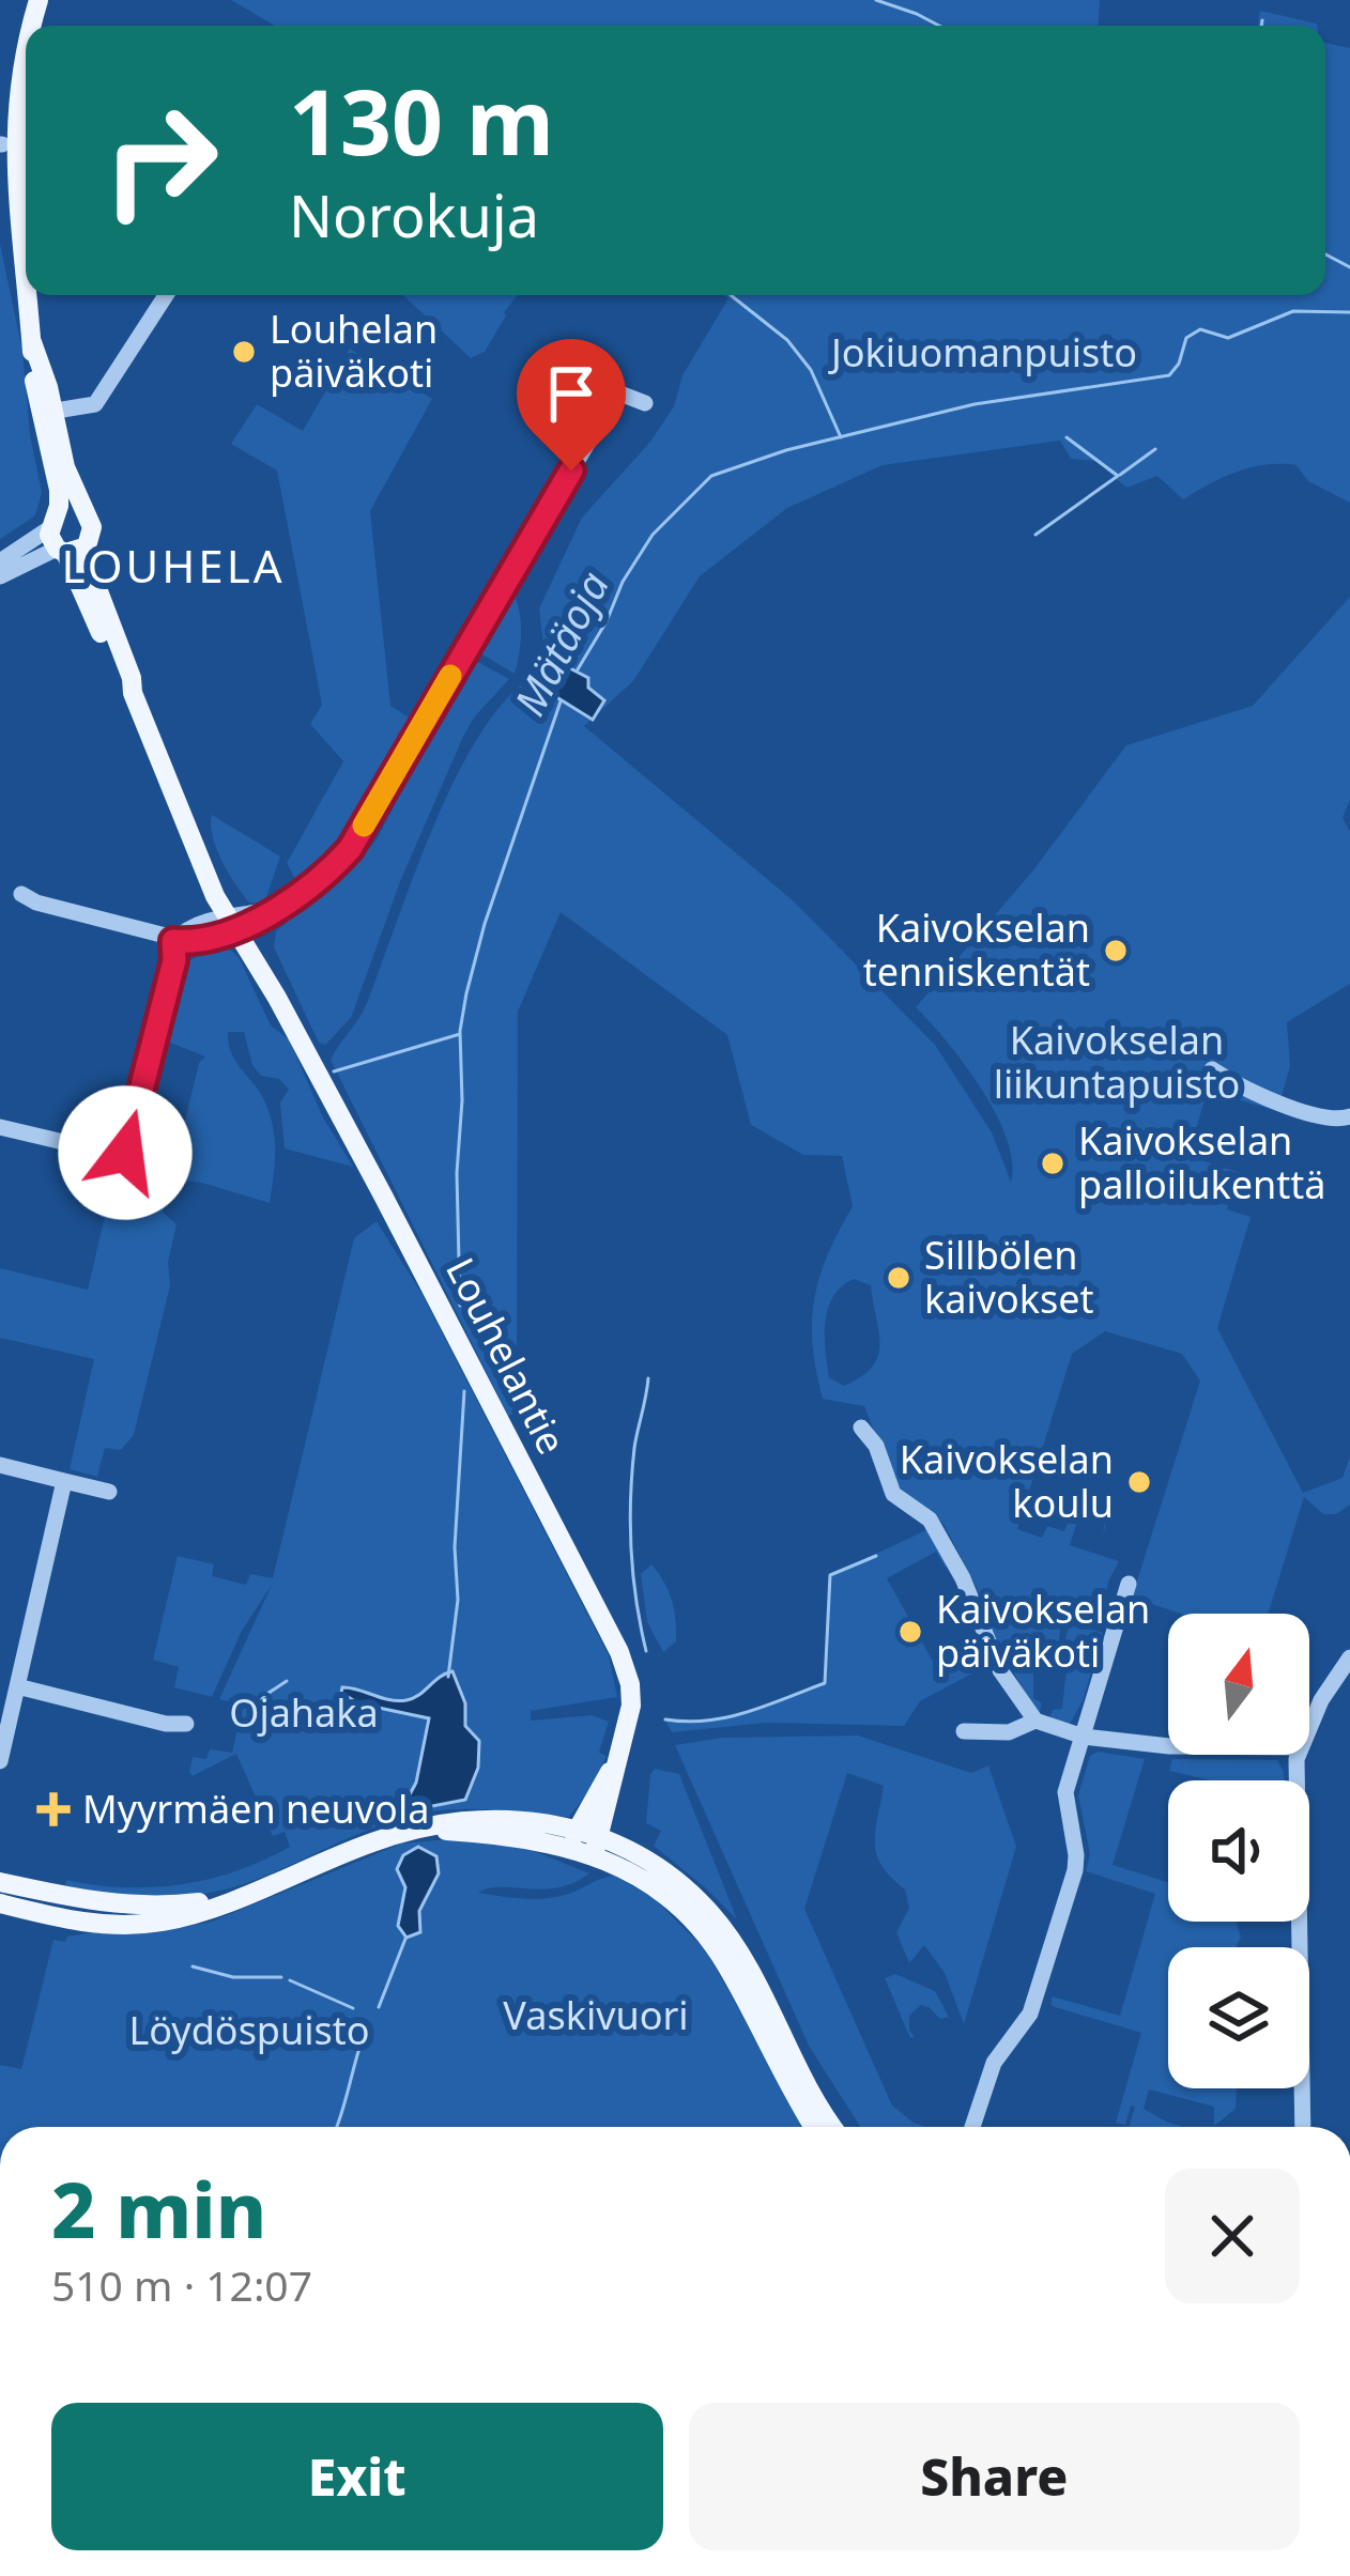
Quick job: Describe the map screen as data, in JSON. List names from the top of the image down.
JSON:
{
  "streets": {
    "main road": ["Louhelantie"]
  },
  "districts": ["LOUHELA"],
  "water": ["Mätäoja"],
  "parks": [
    "Jokiuomanpuisto",
    "Kaivokselan liikuntapuisto",
    "Ojahaka",
    "Vaskivuori",
    "Löydöspuisto"
  ],
  "places": {
    "other": [
      "Louhelan päiväkoti",
      "Kaivokselan tenniskentät",
      "Kaivokselan palloilukenttä",
      "Sillbölen kaivokset",
      "Kaivokselan koulu",
      "Kaivokselan päiväkoti"
    ],
    "health": ["Myyrmäen neuvola"]
  },
  "north": "top",
  "page": {
    "turn": ["130 m", "Norokuja"],
    "heading": ["2 min", "510 m · 12:07"],
    "buttons": ["Exit", "Share"]
  }
}
